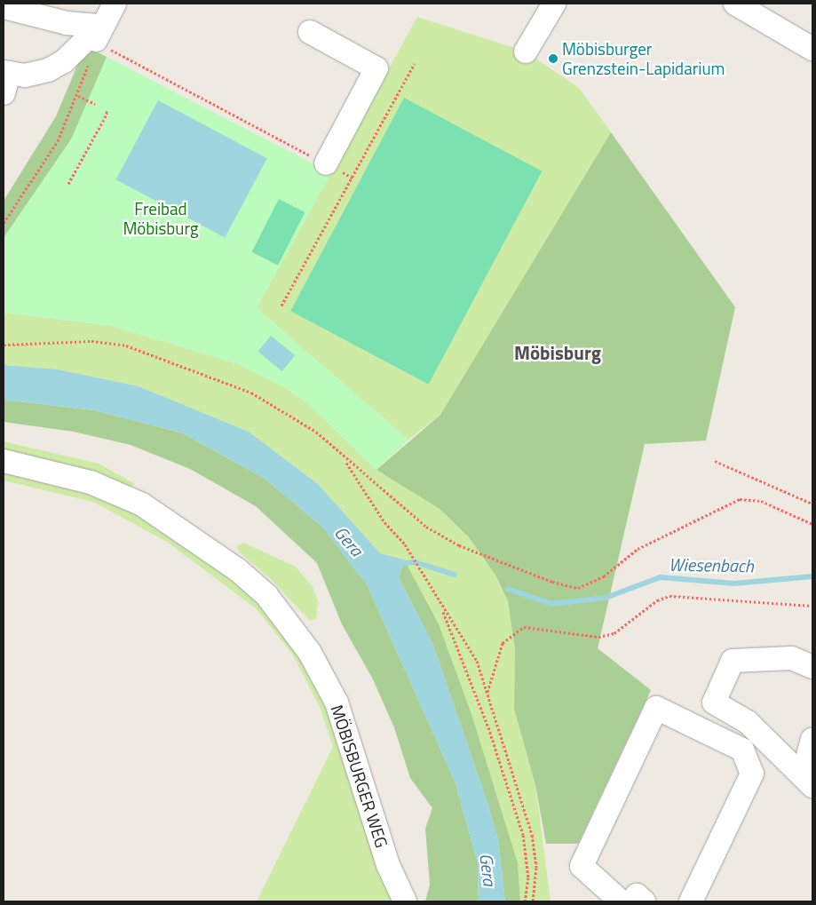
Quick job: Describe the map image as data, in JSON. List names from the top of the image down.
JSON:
{
  "streets": {
    "street": ["MÖBISBURGER WEG"]
  },
  "districts": ["Möbisburg"],
  "water": ["Gera", "Wiesenbach"],
  "parks": ["Freibad Möbisburg"],
  "places": ["Möbisburger Grenzstein-Lapidarium"]
}
